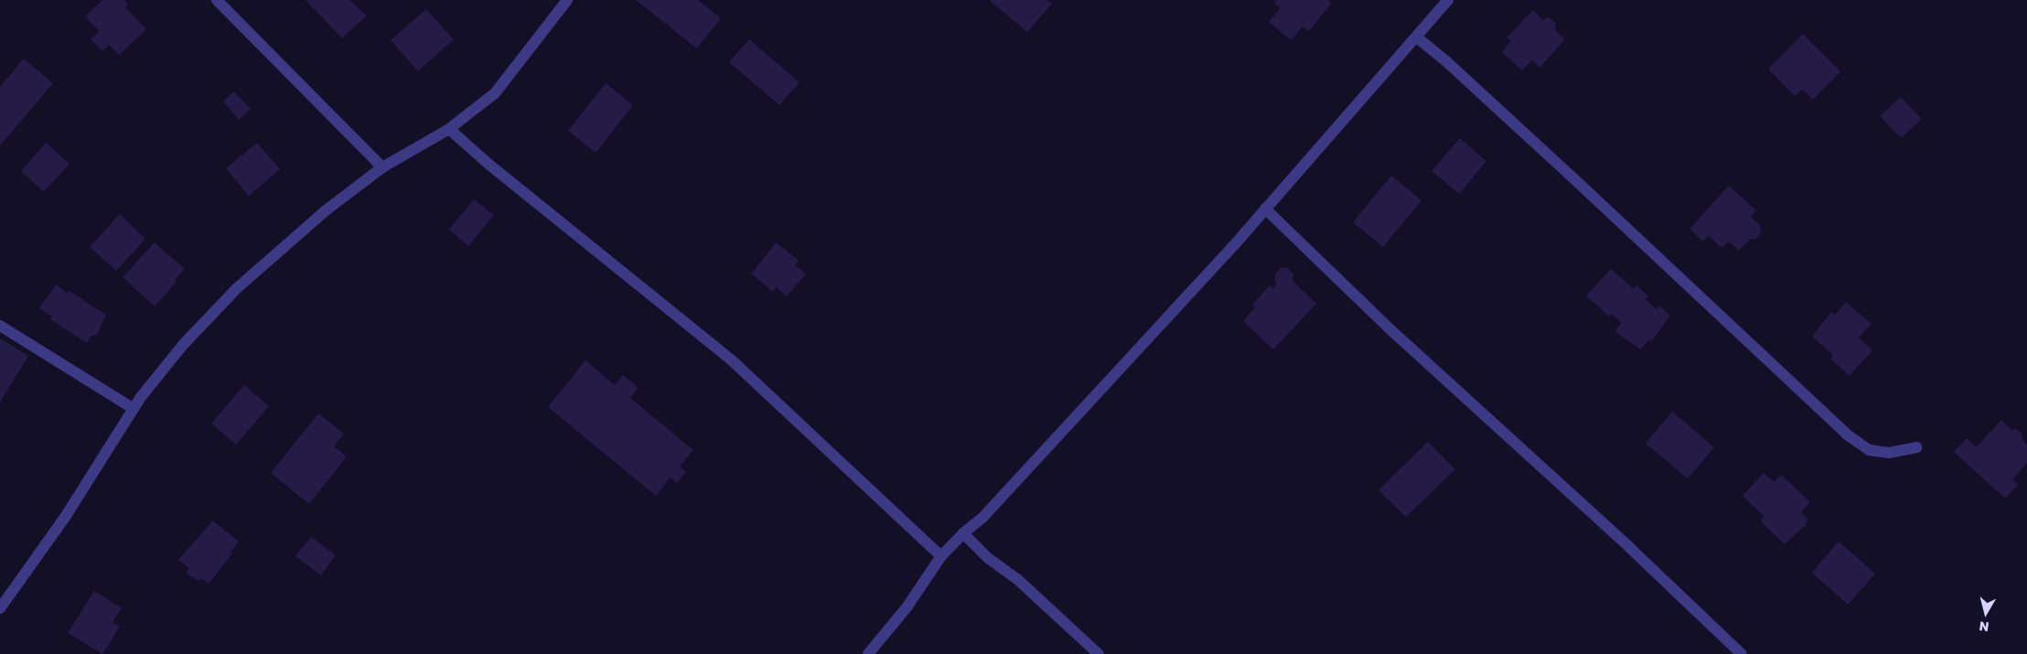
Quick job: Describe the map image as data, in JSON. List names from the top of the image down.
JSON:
{
  "north": "bottom"
}
